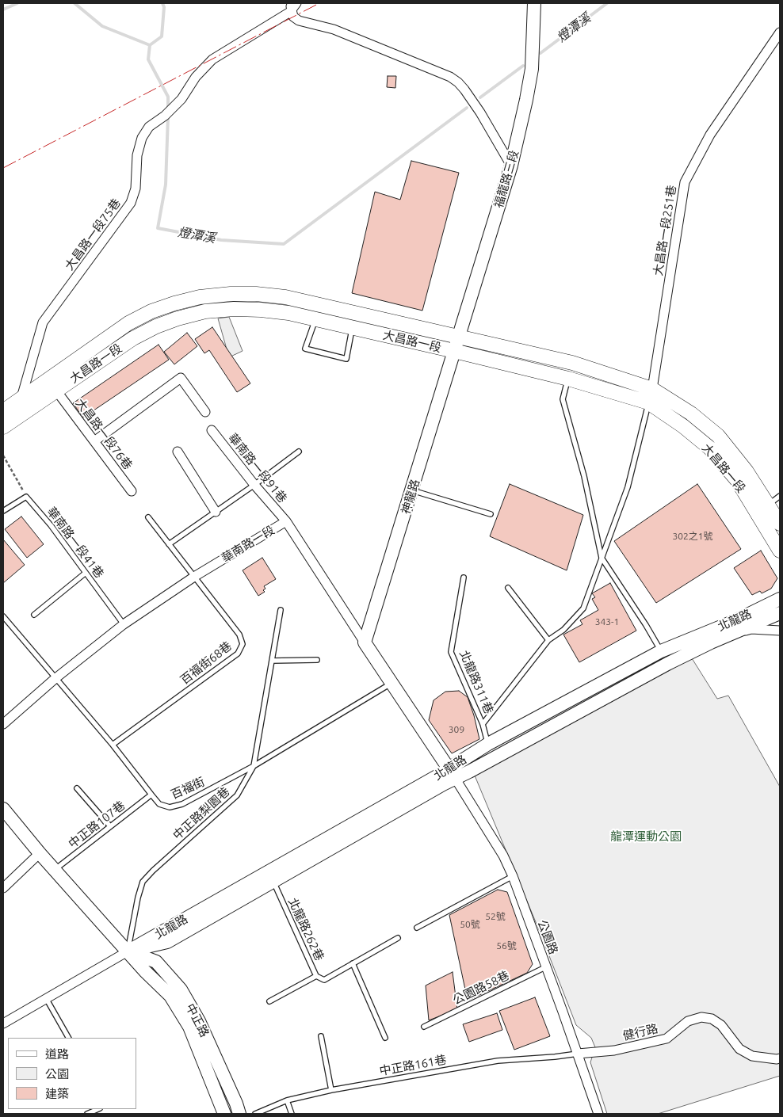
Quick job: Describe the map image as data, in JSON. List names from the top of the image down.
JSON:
{
  "streets": {
    "main road": [
      "福龍路三段",
      "大昌路一段",
      "神龍路",
      "華南路一段",
      "北龍路",
      "中正路"
    ],
    "street": [
      "大昌路一段251巷",
      "大昌路一段75巷",
      "大昌路一段76巷",
      "華南路一段91巷",
      "公園路",
      "健行路"
    ],
    "lane": [
      "華南路一段41巷",
      "百福街68巷",
      "北龍路311巷",
      "百福街",
      "中正路梨園巷",
      "中正路107巷",
      "北龍路262巷",
      "公園路58巷",
      "中正路161巷"
    ]
  },
  "crossings": [
    ["福龍路三段", "大昌路一段"],
    ["福龍路三段", "神龍路"],
    ["大昌路一段251巷", "大昌路一段"],
    ["大昌路一段251巷", "北龍路311巷"],
    ["大昌路一段75巷", "大昌路一段"],
    ["大昌路一段", "大昌路一段76巷"],
    ["大昌路一段", "神龍路"],
    ["大昌路一段", "北龍路311巷"],
    ["華南路一段91巷", "華南路一段"],
    ["神龍路", "華南路一段"],
    ["華南路一段41巷", "華南路一段"],
    ["華南路一段", "北龍路"],
    ["華南路一段", "百福街68巷"],
    ["華南路一段", "百福街"],
    ["華南路一段", "公園路"],
    ["北龍路", "北龍路311巷"],
    ["北龍路", "中正路梨園巷"],
    ["北龍路", "北龍路262巷"],
    ["北龍路", "公園路"],
    ["北龍路", "中正路"],
    ["百福街68巷", "百福街"],
    ["百福街", "中正路梨園巷"],
    ["百福街", "中正路107巷"],
    ["中正路梨園巷", "中正路"],
    ["中正路107巷", "中正路"],
    ["公園路", "公園路58巷"],
    ["公園路", "健行路"],
    ["公園路", "中正路161巷"],
    ["健行路", "中正路161巷"]
  ],
  "water": ["燈潭溪"],
  "parks": ["龍潭運動公園"],
  "house_numbers": [
    "302之1號",
    "343-1",
    "309",
    "52號",
    "50號",
    "56號"
  ],
  "legend": ["道路", "公園", "建築"]
}
